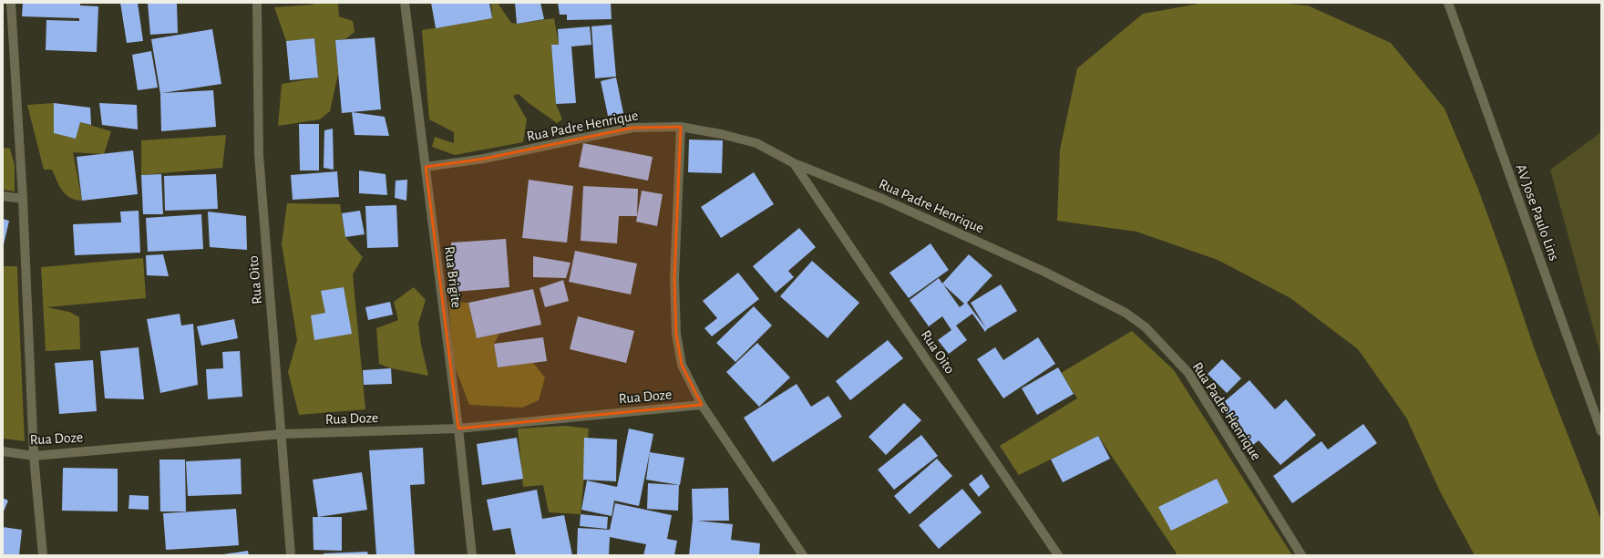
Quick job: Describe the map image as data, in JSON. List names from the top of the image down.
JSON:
{
  "streets": {
    "street": [
      "Rua Padre Henrique",
      "AV Jose Paulo Lins",
      "Rua Brigite",
      "Rua Oito",
      "Rua Doze"
    ]
  },
  "crossings": [
    ["Rua Padre Henrique", "Rua Brigite"],
    ["Rua Padre Henrique", "Rua Oito"],
    ["Rua Brigite", "Rua Doze"],
    ["Rua Oito", "Rua Doze"]
  ]
}
